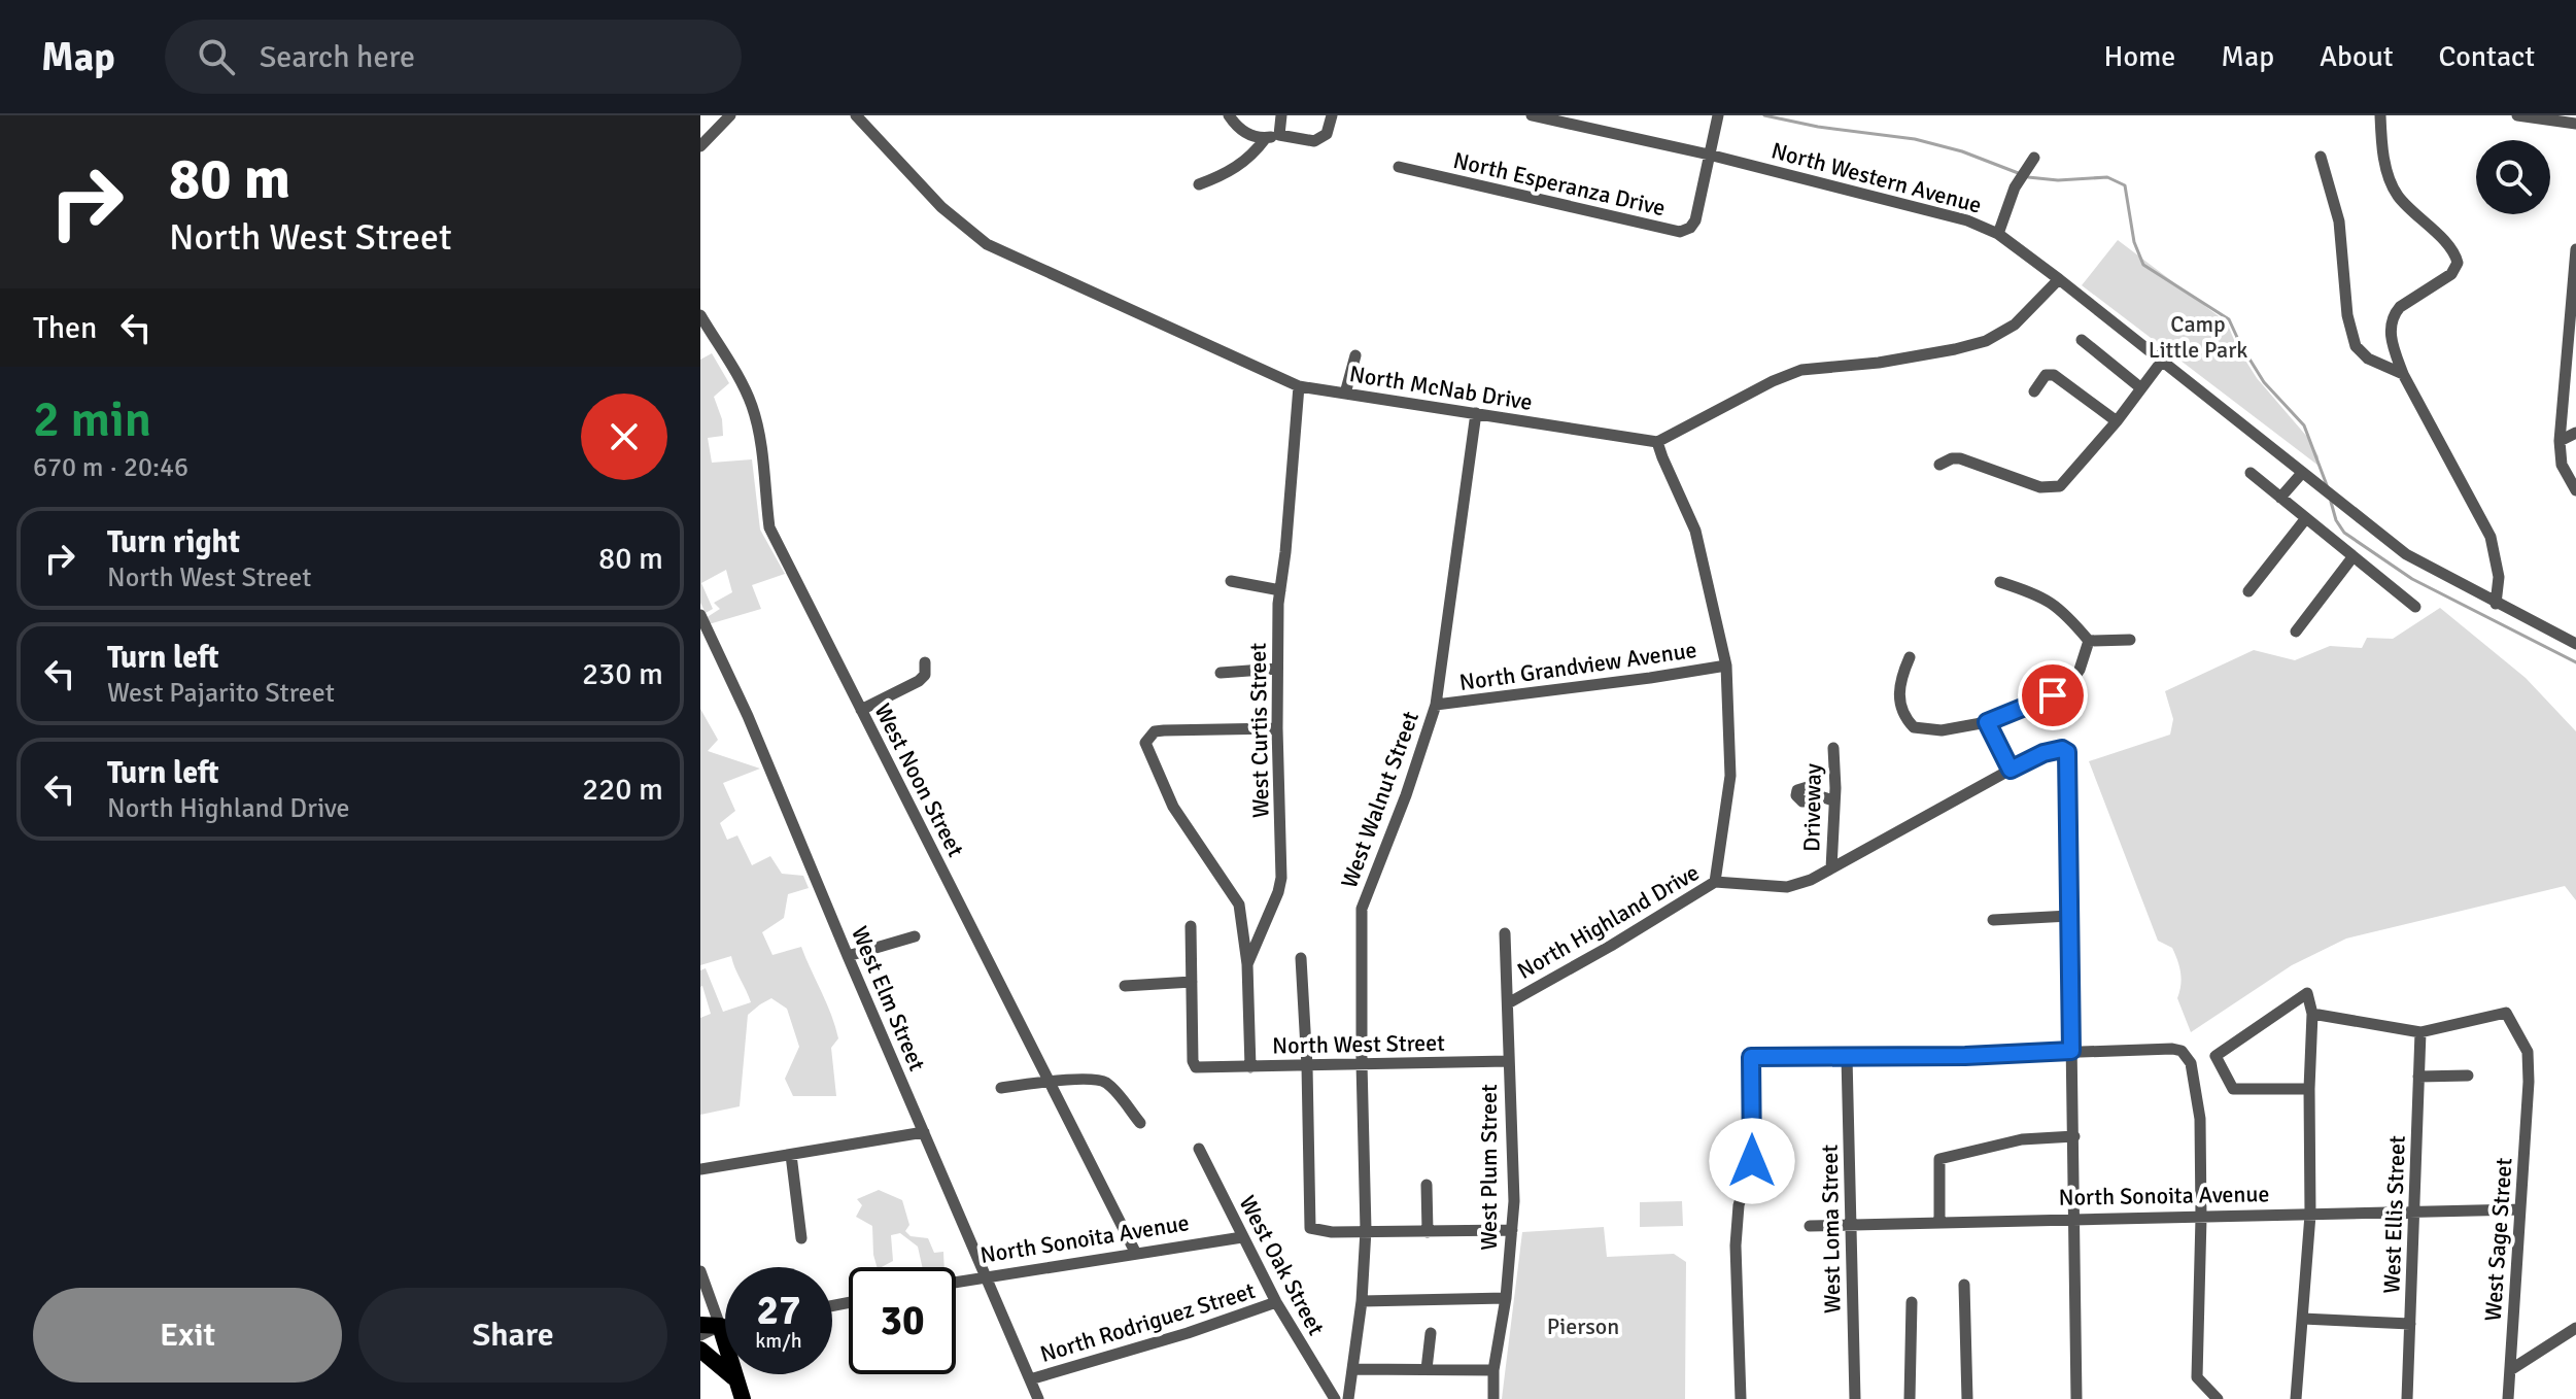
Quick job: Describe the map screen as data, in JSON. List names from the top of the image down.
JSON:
{
  "streets": {
    "street": [
      "North Western Avenue",
      "North Esperanza Drive",
      "North McNab Drive",
      "North Grandview Avenue",
      "West Curtis Street",
      "West Noon Street",
      "West Walnut Street",
      "Driveway",
      "North Highland Drive",
      "West Elm Street",
      "North West Street",
      "West Plum Street",
      "North Sonoita Avenue",
      "West Ellis Street",
      "West Loma Street",
      "West Sage Street",
      "West Oak Street",
      "North Rodriguez Street"
    ]
  },
  "crossings": [
    ["North Western Avenue", "North Esperanza Drive"],
    ["North McNab Drive", "West Curtis Street"],
    ["North McNab Drive", "West Walnut Street"],
    ["North Grandview Avenue", "West Walnut Street"],
    ["West Curtis Street", "North West Street"],
    ["West Noon Street", "North Sonoita Avenue"],
    ["West Walnut Street", "North West Street"],
    ["Driveway", "North Highland Drive"],
    ["North Highland Drive", "West Plum Street"],
    ["West Elm Street", "North Sonoita Avenue"],
    ["West Elm Street", "North Rodriguez Street"],
    ["North West Street", "West Plum Street"],
    ["North Sonoita Avenue", "West Ellis Street"],
    ["North Sonoita Avenue", "West Loma Street"],
    ["North Sonoita Avenue", "West Sage Street"],
    ["North Sonoita Avenue", "West Oak Street"],
    ["West Ellis Street", "West Sage Street"],
    ["West Oak Street", "North Rodriguez Street"]
  ],
  "parks": ["Camp Little Park", "Pierson"],
  "page": {
    "header": "Map",
    "search": "Search here",
    "nav": [
      "Home",
      "Map",
      "About",
      "Contact"
    ],
    "turn": ["80 m", "North West Street"],
    "then": "Then",
    "heading": ["2 min", "670 m · 20:46"],
    "list": [
      {
        "name": "Turn right",
        "note": "North West Street",
        "value": "80 m"
      },
      {
        "name": "Turn left",
        "note": "West Pajarito Street",
        "value": "230 m"
      },
      {
        "name": "Turn left",
        "note": "North Highland Drive",
        "value": "220 m"
      }
    ],
    "speed": "27 km/h",
    "limit": "30",
    "buttons": ["Exit", "Share"]
  }
}
